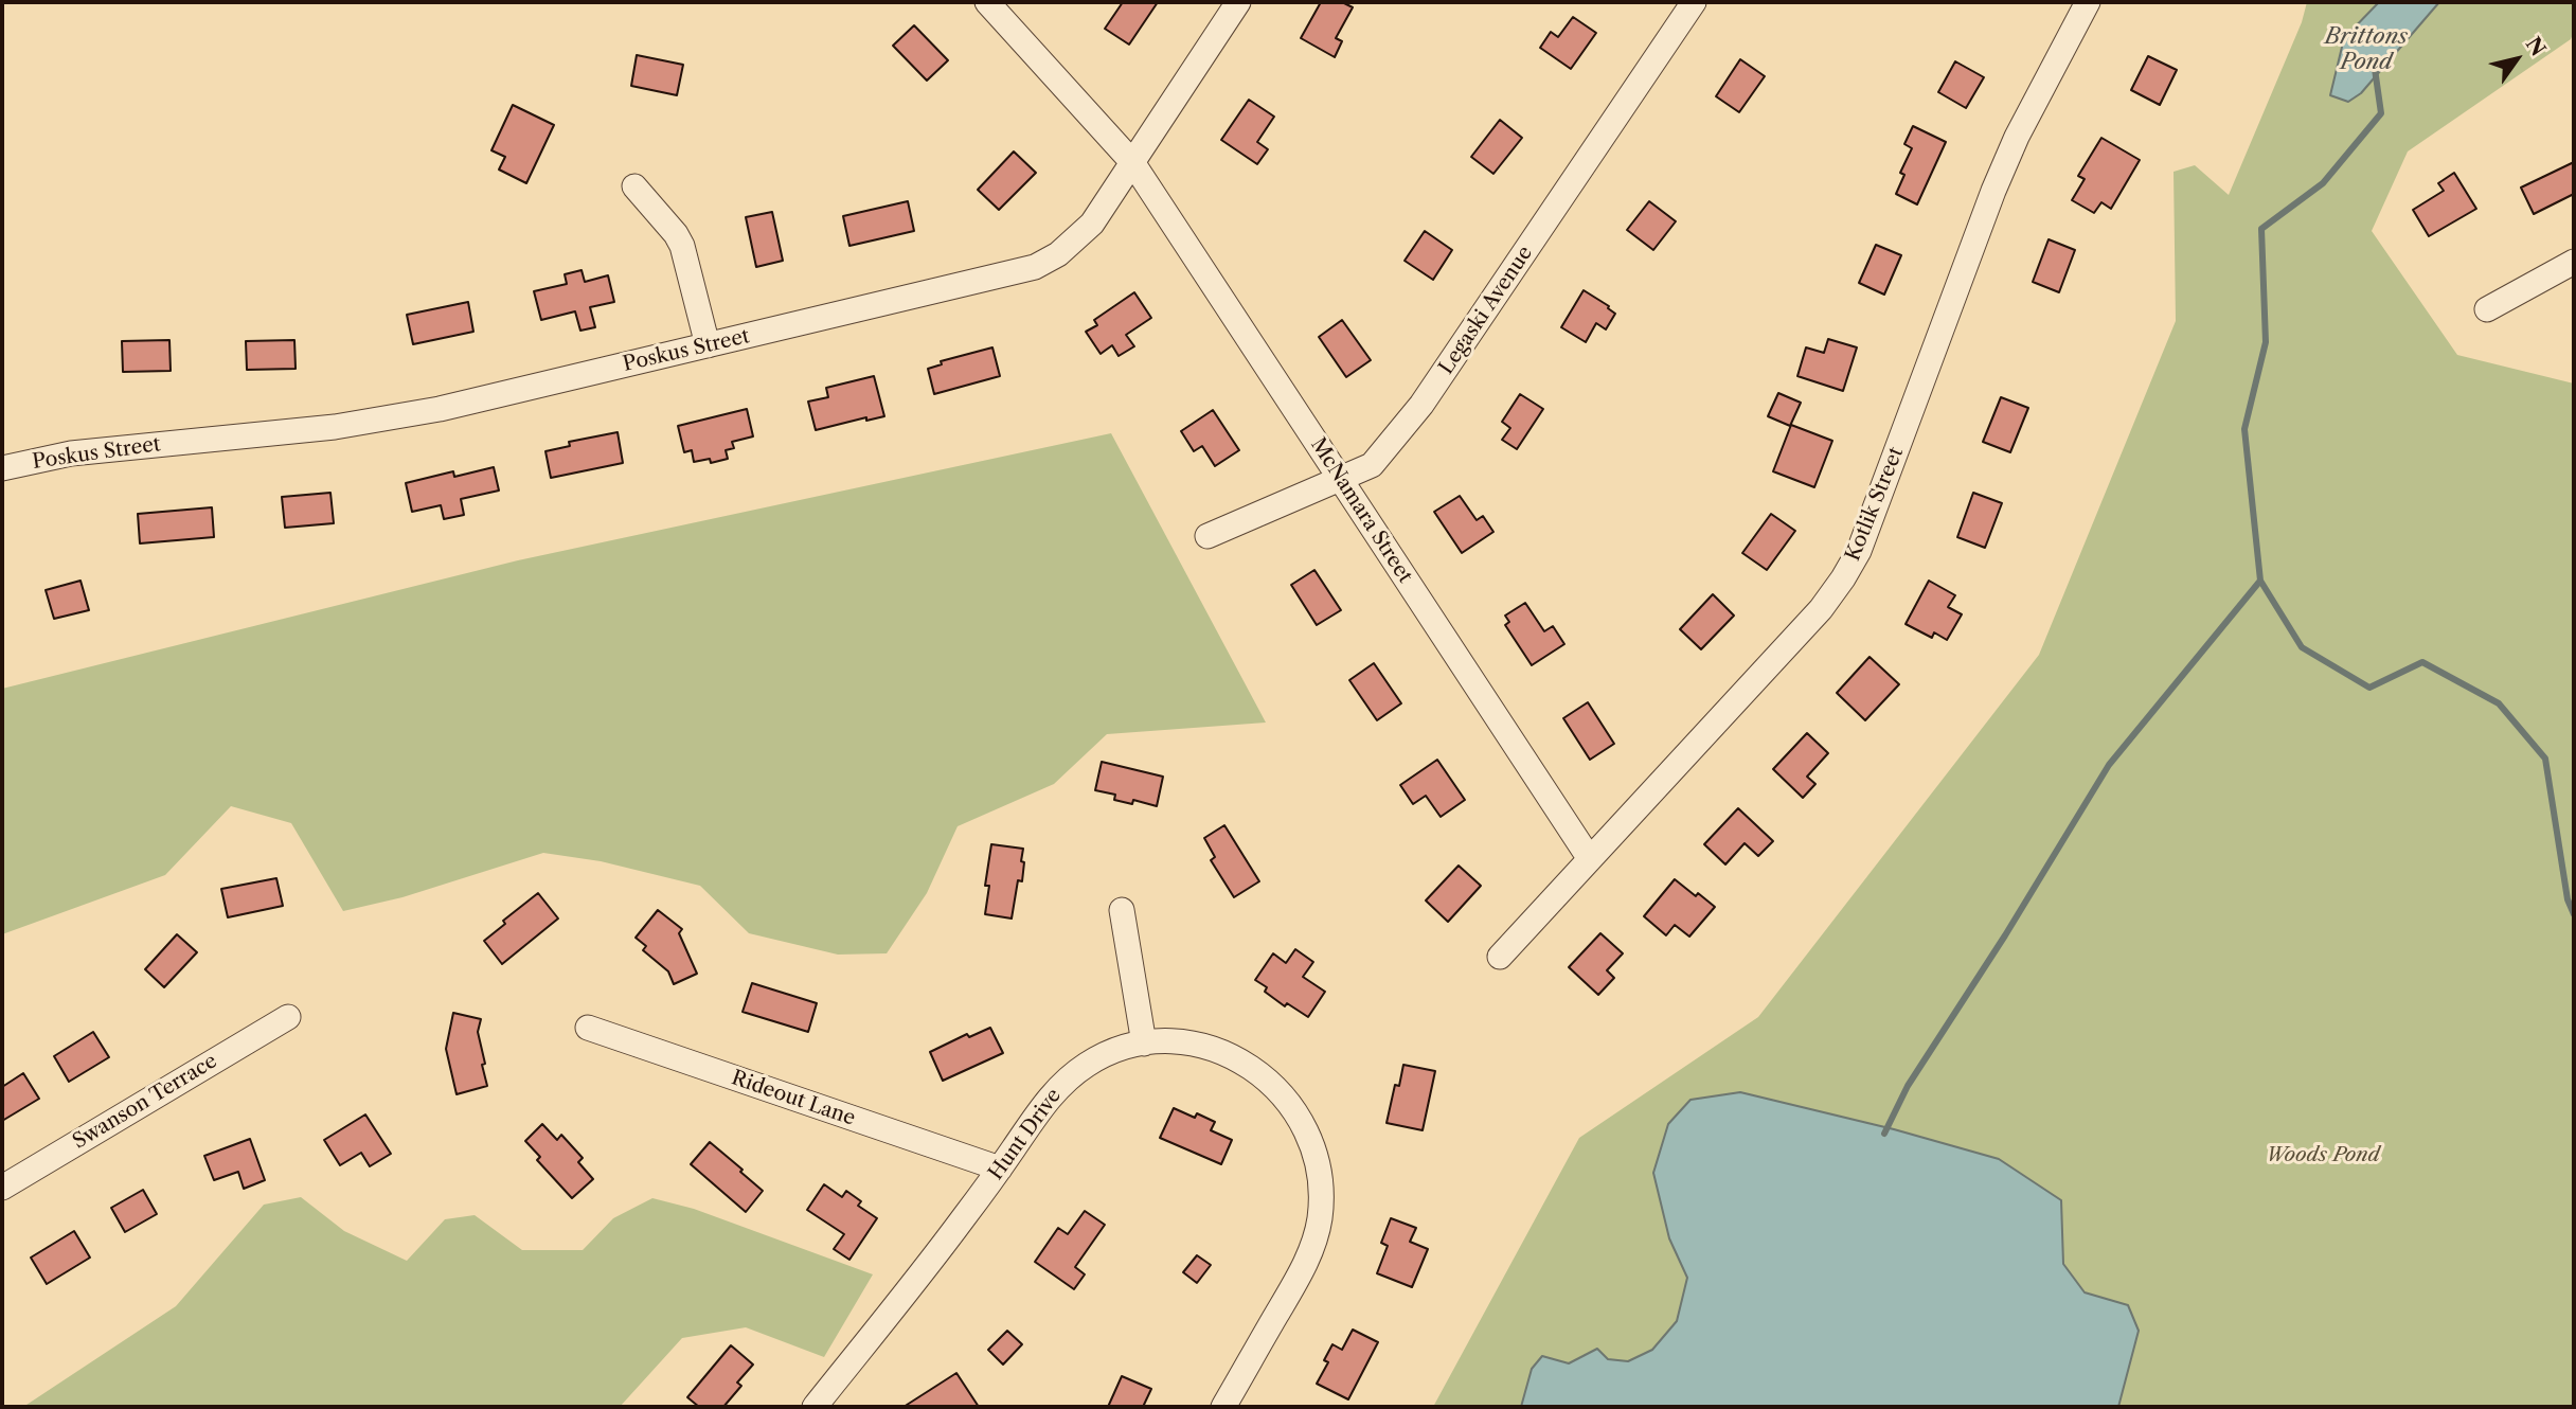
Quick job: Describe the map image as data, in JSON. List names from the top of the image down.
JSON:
{
  "streets": {
    "street": [
      "Legaski Avenue",
      "Poskus Street",
      "Kotlik Street",
      "McNamara Street",
      "Rideout Lane",
      "Swanson Terrace",
      "Hunt Drive"
    ]
  },
  "crossings": [
    ["Legaski Avenue", "McNamara Street"],
    ["Poskus Street", "McNamara Street"],
    ["Kotlik Street", "McNamara Street"],
    ["Rideout Lane", "Hunt Drive"]
  ],
  "water": ["Brittons Pond"],
  "parks": ["Woods Pond"],
  "north": "top right"
}
